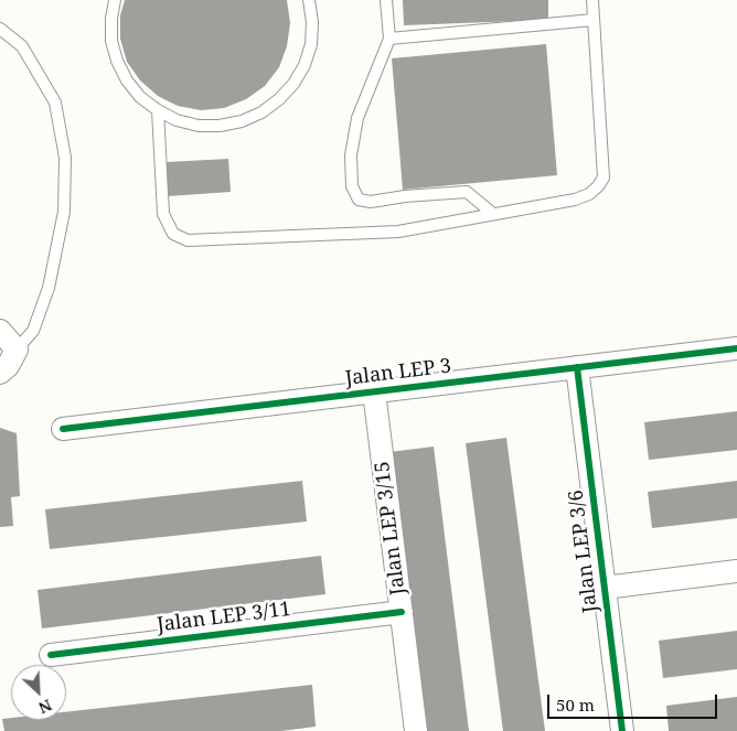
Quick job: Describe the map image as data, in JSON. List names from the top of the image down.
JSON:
{
  "streets": {
    "street": [
      "Jalan LEP 3",
      "Jalan LEP 3/15",
      "Jalan LEP 3/6",
      "Jalan LEP 3/11"
    ]
  },
  "crossings": [
    ["Jalan LEP 3", "Jalan LEP 3/15"],
    ["Jalan LEP 3", "Jalan LEP 3/6"],
    ["Jalan LEP 3/15", "Jalan LEP 3/11"]
  ],
  "scale_bar": "50 m",
  "north": "bottom right"
}
